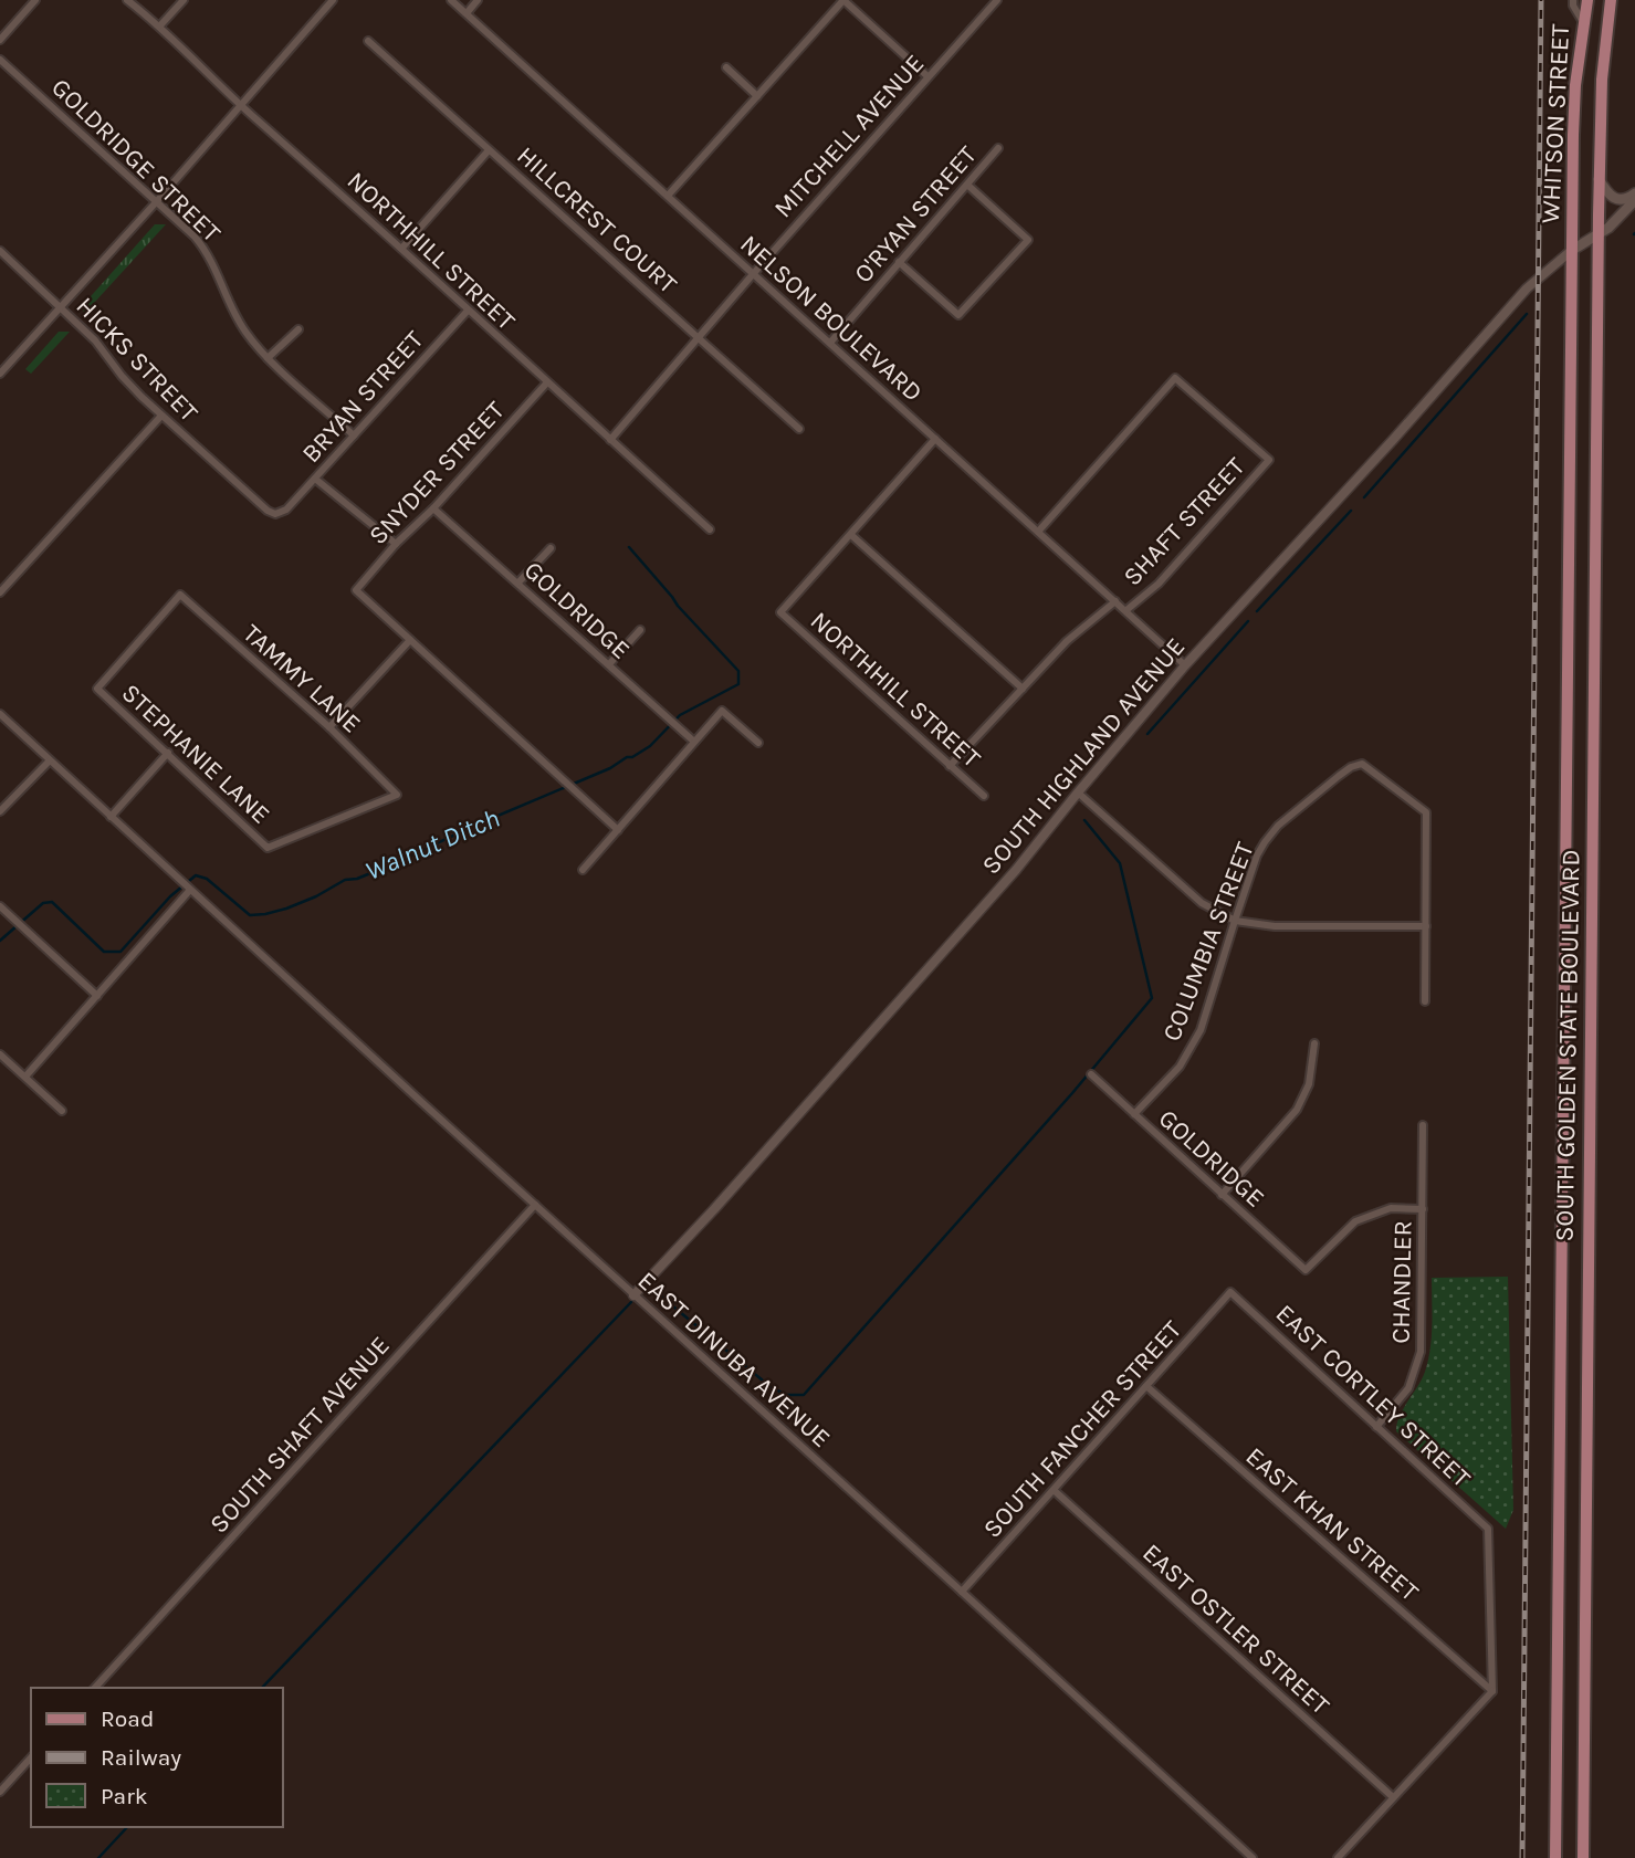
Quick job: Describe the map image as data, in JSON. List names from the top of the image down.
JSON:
{
  "streets": {
    "main road": ["WHITSON STREET", "SOUTH GOLDEN STATE BOULEVARD"],
    "street": [
      "MITCHELL AVENUE",
      "GOLDRIDGE STREET",
      "O'RYAN STREET",
      "HILLCREST COURT",
      "NORTHHILL STREET",
      "NELSON BOULEVARD",
      "HICKS STREET",
      "BRYAN STREET",
      "SNYDER STREET",
      "SHAFT STREET",
      "GOLDRIDGE",
      "TAMMY LANE",
      "STEPHANIE LANE",
      "SOUTH HIGHLAND AVENUE",
      "COLUMBIA STREET",
      "CHANDLER",
      "EAST DINUBA AVENUE",
      "EAST CORTLEY STREET",
      "SOUTH FANCHER STREET",
      "SOUTH SHAFT AVENUE",
      "EAST KHAN STREET",
      "EAST OSTLER STREET"
    ]
  },
  "crossings": [
    ["WHITSON STREET", "SOUTH HIGHLAND AVENUE"],
    ["WHITSON STREET", "SOUTH GOLDEN STATE BOULEVARD"],
    ["MITCHELL AVENUE", "HILLCREST COURT"],
    ["MITCHELL AVENUE", "NORTHHILL STREET"],
    ["MITCHELL AVENUE", "NELSON BOULEVARD"],
    ["GOLDRIDGE STREET", "BRYAN STREET"],
    ["O'RYAN STREET", "NELSON BOULEVARD"],
    ["NORTHHILL STREET", "BRYAN STREET"],
    ["NORTHHILL STREET", "SNYDER STREET"],
    ["NORTHHILL STREET", "SHAFT STREET"],
    ["NELSON BOULEVARD", "SHAFT STREET"],
    ["NELSON BOULEVARD", "SOUTH HIGHLAND AVENUE"],
    ["HICKS STREET", "BRYAN STREET"],
    ["SNYDER STREET", "GOLDRIDGE"],
    ["GOLDRIDGE", "COLUMBIA STREET"],
    ["GOLDRIDGE", "CHANDLER"],
    ["TAMMY LANE", "STEPHANIE LANE"],
    ["SOUTH HIGHLAND AVENUE", "SOUTH GOLDEN STATE BOULEVARD"],
    ["SOUTH HIGHLAND AVENUE", "EAST DINUBA AVENUE"],
    ["CHANDLER", "EAST CORTLEY STREET"],
    ["EAST DINUBA AVENUE", "SOUTH FANCHER STREET"],
    ["EAST DINUBA AVENUE", "SOUTH SHAFT AVENUE"],
    ["EAST CORTLEY STREET", "SOUTH FANCHER STREET"],
    ["EAST CORTLEY STREET", "EAST KHAN STREET"],
    ["SOUTH FANCHER STREET", "EAST KHAN STREET"],
    ["SOUTH FANCHER STREET", "EAST OSTLER STREET"]
  ],
  "water": ["Walnut Ditch"],
  "legend": ["Road", "Railway", "Park"]
}
